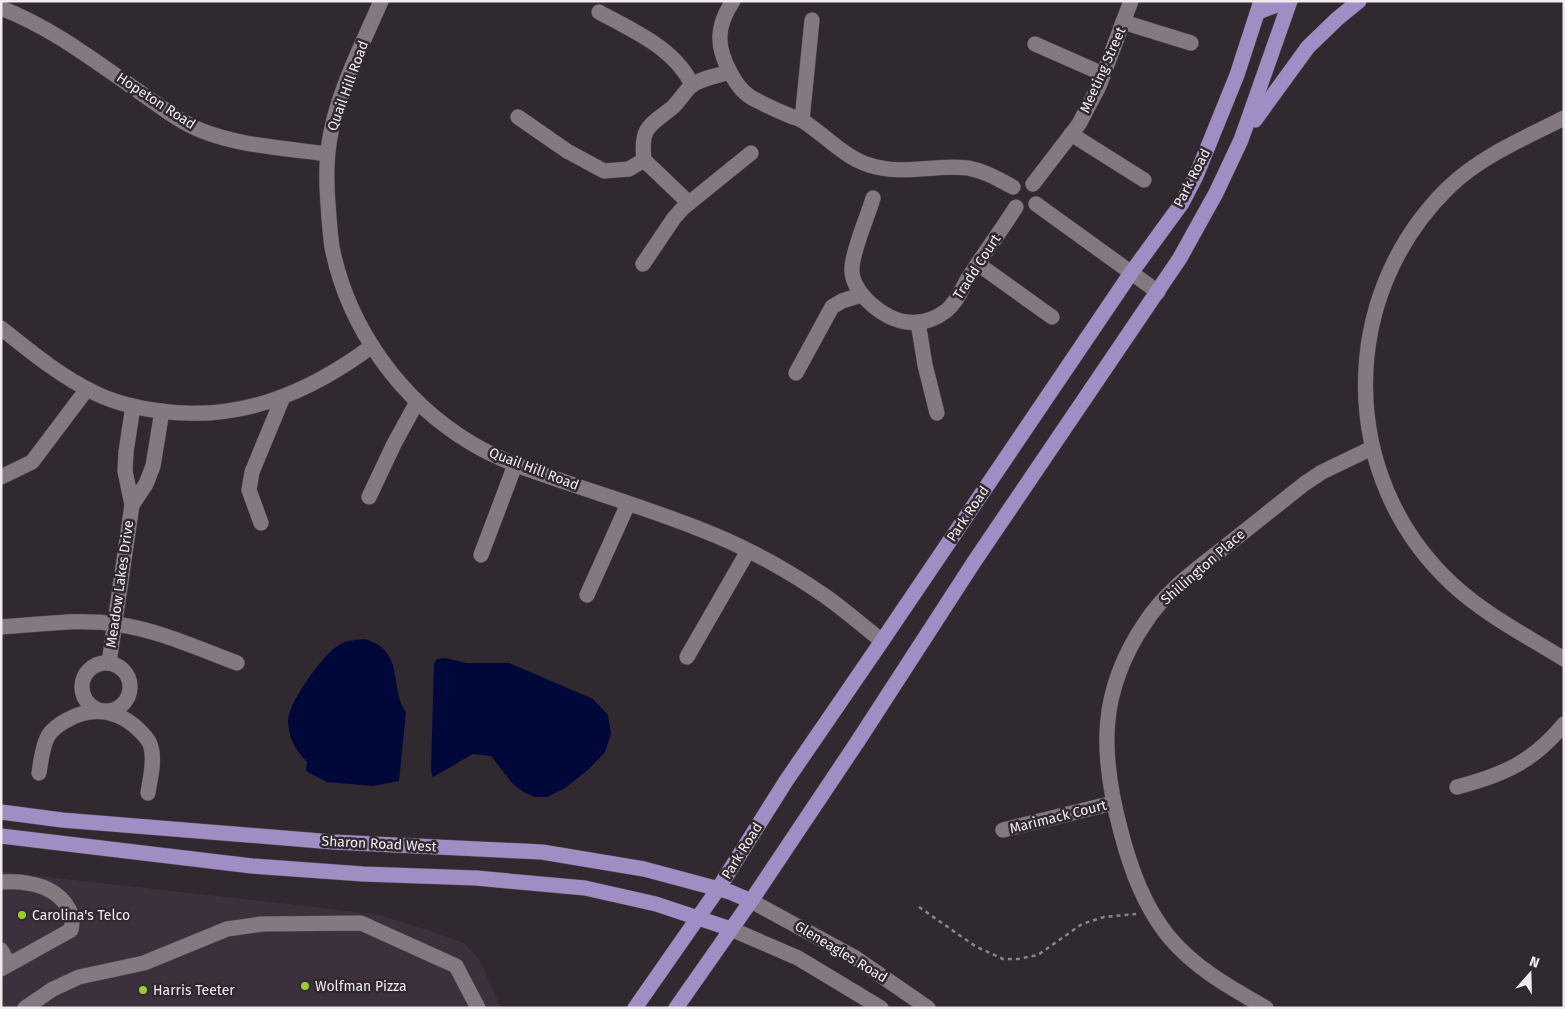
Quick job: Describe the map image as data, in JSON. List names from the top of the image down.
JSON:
{
  "streets": {
    "main road": ["Park Road", "Sharon Road West"],
    "street": [
      "Meeting Street",
      "Quail Hill Road",
      "Hopeton Road",
      "Tradd Court",
      "Shillington Place",
      "Meadow Lakes Drive",
      "Marimack Court",
      "Gleneagles Road"
    ]
  },
  "crossings": [
    ["Meeting Street", "Tradd Court"],
    ["Quail Hill Road", "Hopeton Road"],
    ["Quail Hill Road", "Park Road"],
    ["Park Road", "Sharon Road West"],
    ["Park Road", "Gleneagles Road"],
    ["Shillington Place", "Marimack Court"],
    ["Sharon Road West", "Gleneagles Road"]
  ],
  "places": ["Carolina's Telco", "Wolfman Pizza", "Harris Teeter"],
  "north": "top"
}
